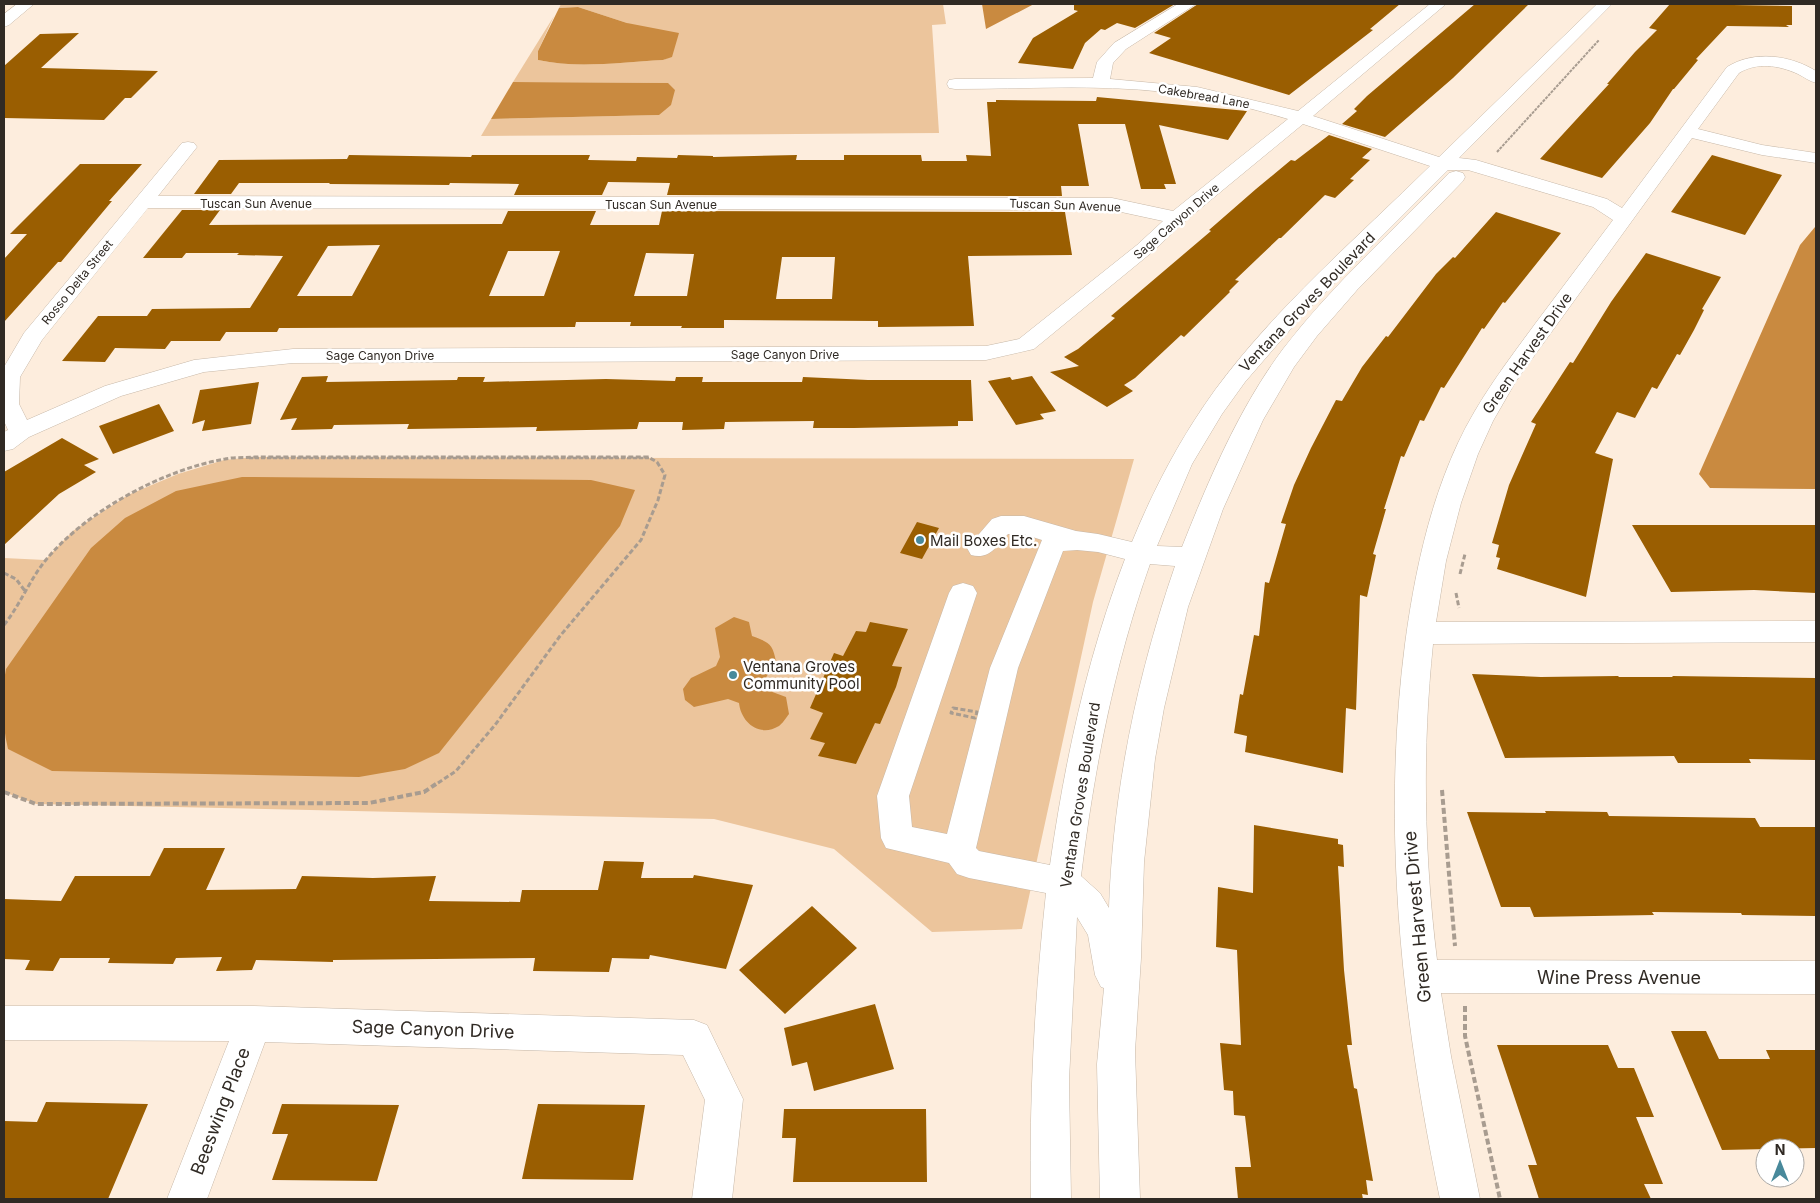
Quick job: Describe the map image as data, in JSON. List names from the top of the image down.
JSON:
{
  "streets": {
    "street": [
      "Cakebread Lane",
      "Tuscan Sun Avenue",
      "Sage Canyon Drive",
      "Rosso Delta Street",
      "Ventana Groves Boulevard",
      "Green Harvest Drive",
      "Wine Press Avenue",
      "Beeswing Place"
    ]
  },
  "crossings": [
    ["Cakebread Lane", "Sage Canyon Drive"],
    ["Cakebread Lane", "Ventana Groves Boulevard"],
    ["Cakebread Lane", "Green Harvest Drive"],
    ["Tuscan Sun Avenue", "Sage Canyon Drive"],
    ["Tuscan Sun Avenue", "Rosso Delta Street"],
    ["Sage Canyon Drive", "Rosso Delta Street"],
    ["Sage Canyon Drive", "Beeswing Place"],
    ["Green Harvest Drive", "Wine Press Avenue"]
  ],
  "places": ["Mail Boxes Etc.", "Ventana Groves Community Pool"],
  "north": "top"
}
